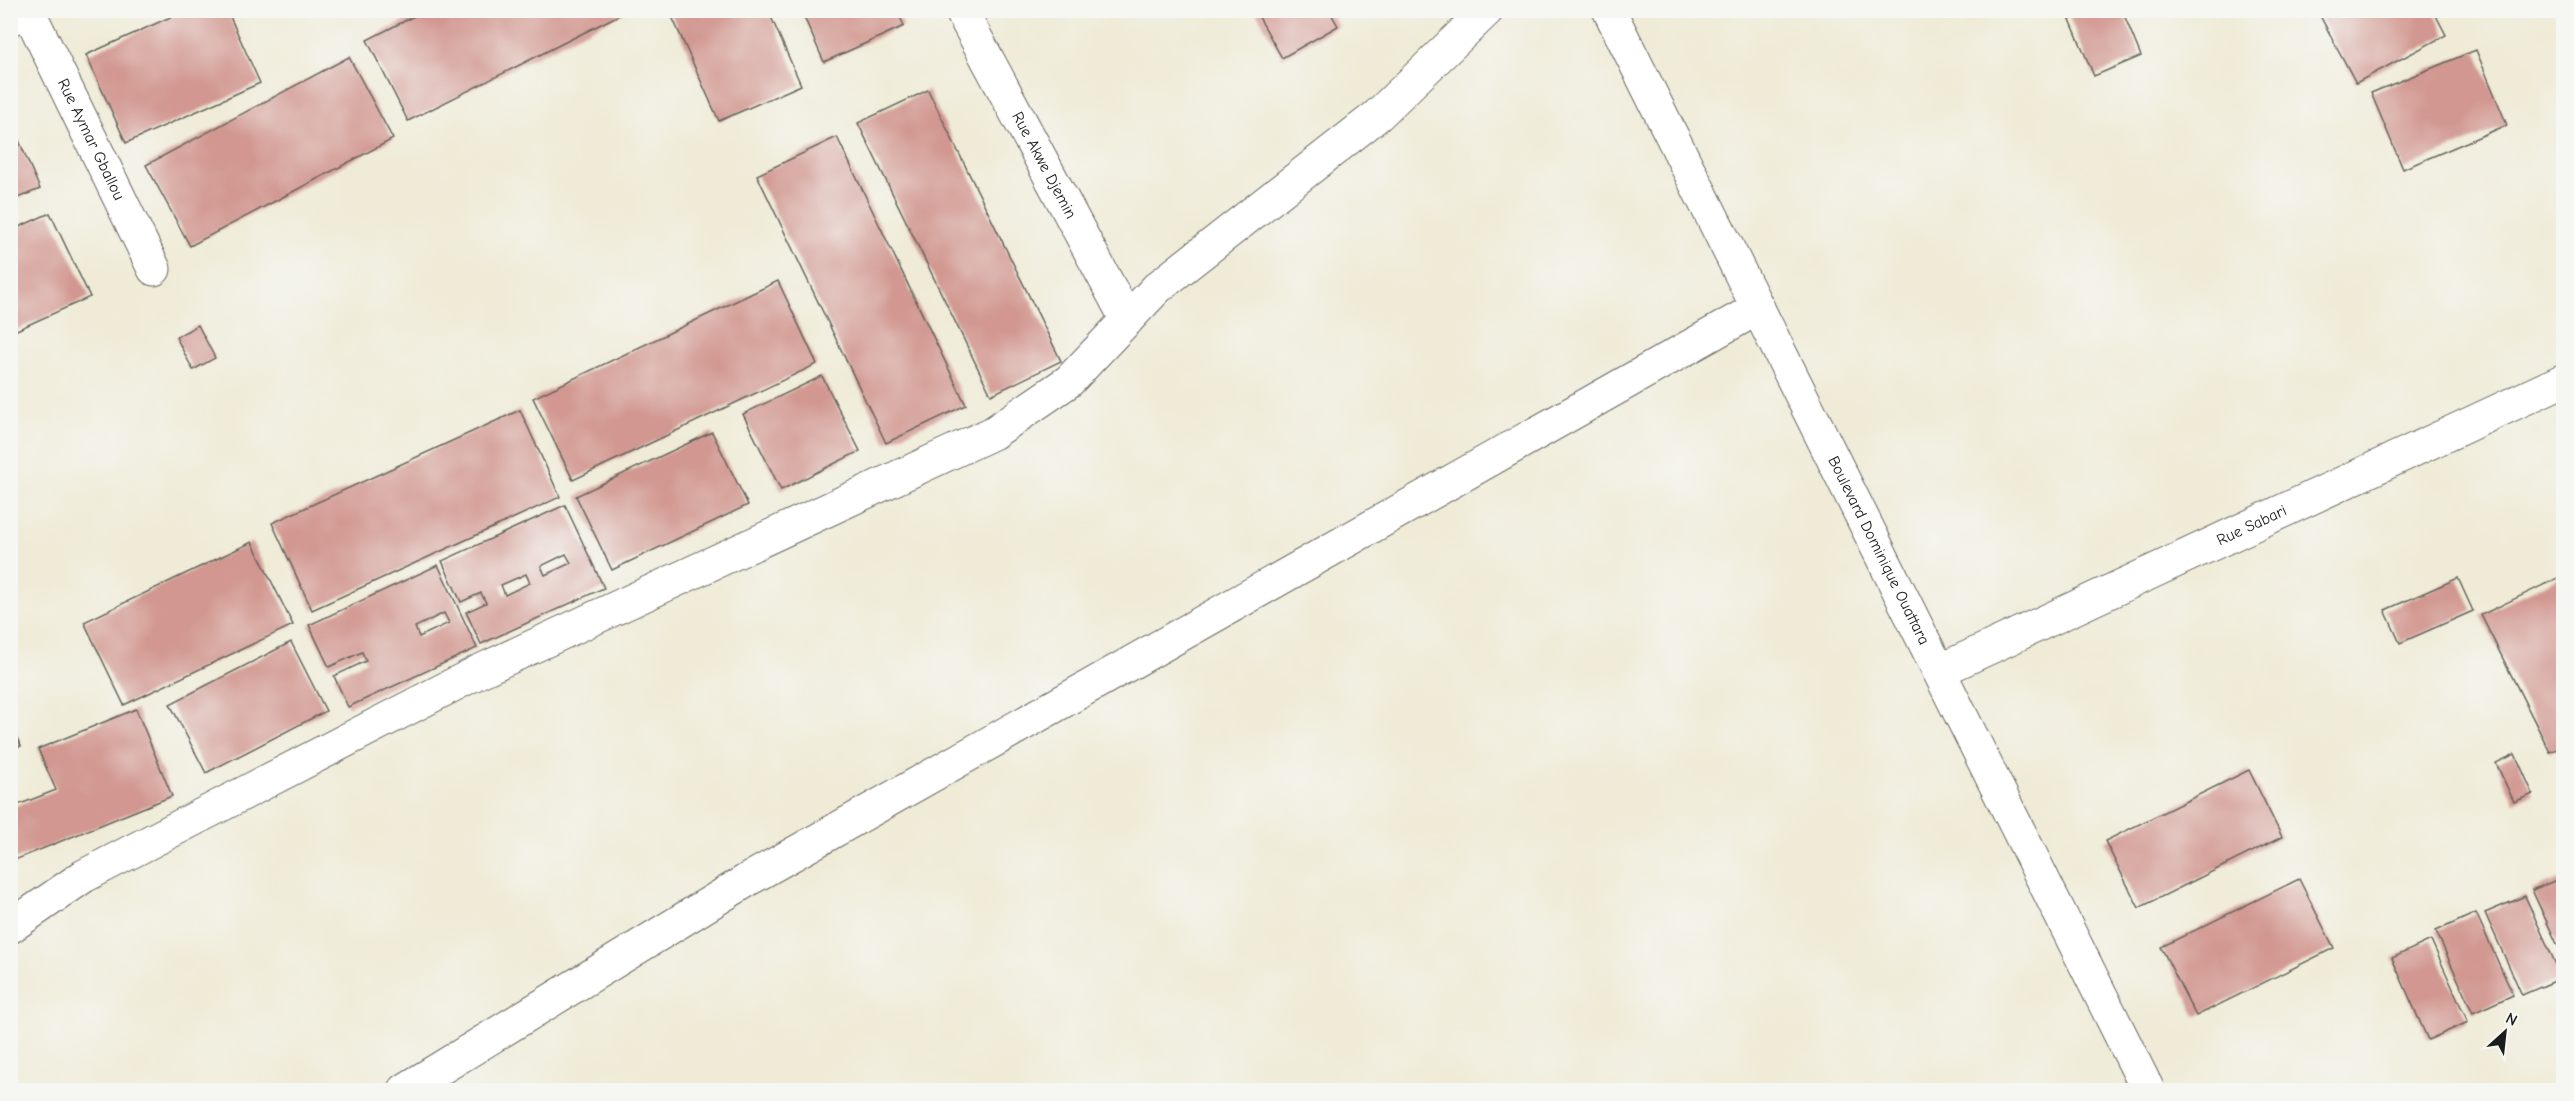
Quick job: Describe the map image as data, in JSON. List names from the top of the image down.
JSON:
{
  "streets": {
    "street": [
      "Rue Aymar Gballou",
      "Rue Akwe Djemin",
      "Rue Sabari",
      "Boulevard Dominique Ouattara"
    ]
  },
  "crossings": [
    ["Rue Sabari", "Boulevard Dominique Ouattara"]
  ],
  "north": "top right"
}
